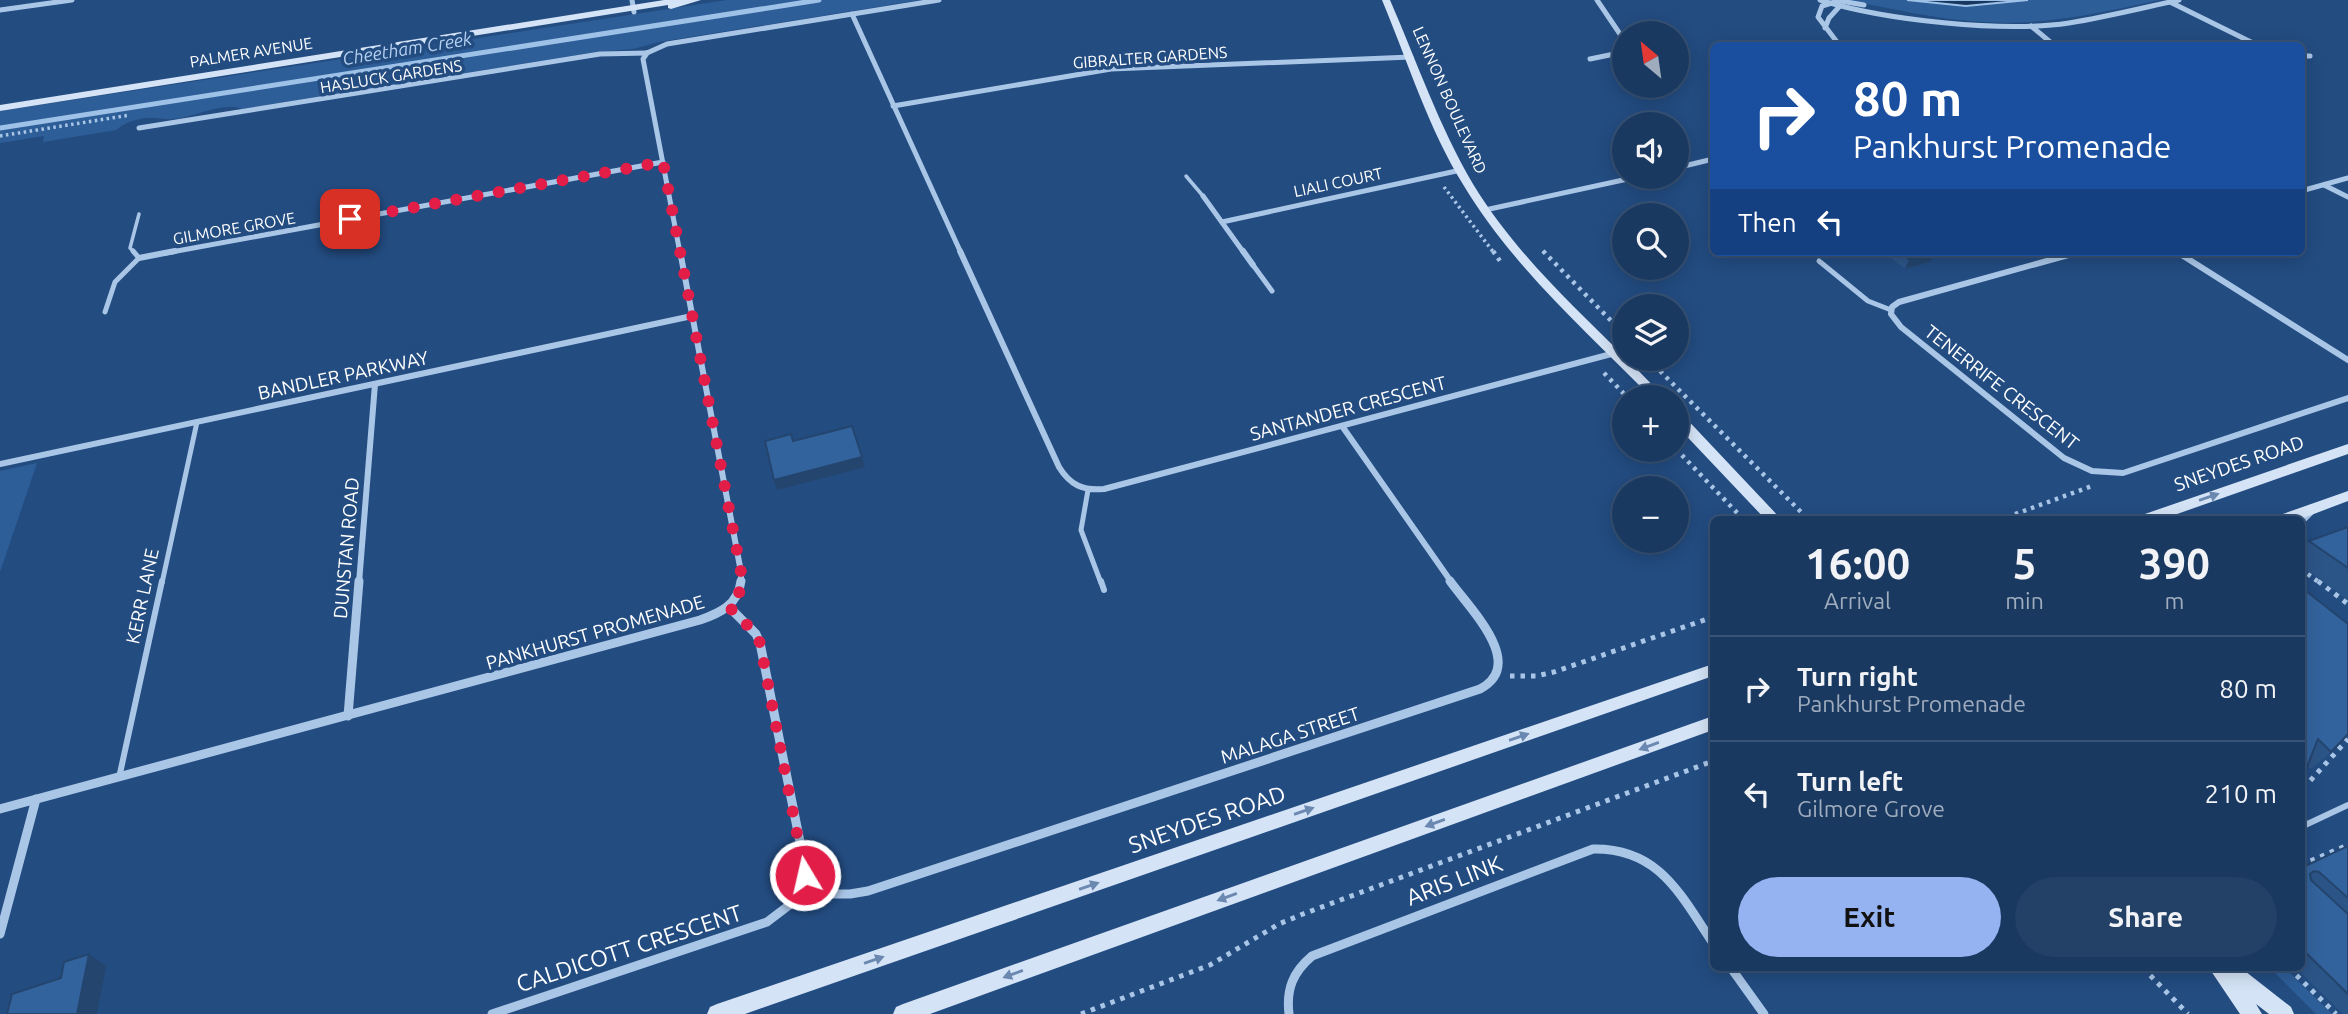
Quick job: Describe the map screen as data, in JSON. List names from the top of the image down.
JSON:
{
  "streets": {
    "street": [
      "PALMER AVENUE",
      "GIBRALTER GARDENS",
      "HASLUCK GARDENS",
      "LENNON BOULEVARD",
      "LIALI COURT",
      "GILMORE GROVE",
      "BANDLER PARKWAY",
      "TENERRIFE CRESCENT",
      "SANTANDER CRESCENT",
      "SNEYDES ROAD",
      "DUNSTAN ROAD",
      "PANKHURST PROMENADE",
      "MALAGA STREET",
      "ARIS LINK",
      "CALDICOTT CRESCENT"
    ],
    "lane": ["KERR LANE"]
  },
  "crossings": [
    ["GIBRALTER GARDENS", "LENNON BOULEVARD"],
    ["HASLUCK GARDENS", "PANKHURST PROMENADE"],
    ["LENNON BOULEVARD", "LIALI COURT"],
    ["GILMORE GROVE", "PANKHURST PROMENADE"],
    ["BANDLER PARKWAY", "DUNSTAN ROAD"],
    ["BANDLER PARKWAY", "KERR LANE"],
    ["BANDLER PARKWAY", "PANKHURST PROMENADE"],
    ["DUNSTAN ROAD", "PANKHURST PROMENADE"],
    ["KERR LANE", "PANKHURST PROMENADE"],
    ["MALAGA STREET", "CALDICOTT CRESCENT"]
  ],
  "water": ["Cheetham Creek"],
  "north": "top left",
  "page": {
    "map_buttons": ["+", "−"],
    "turn": ["80 m", "Pankhurst Promenade"],
    "then": "Then",
    "eta": [
      "16:00",
      "Arrival",
      "5",
      "min",
      "390",
      "m"
    ],
    "list": [
      {
        "name": "Turn right",
        "note": "Pankhurst Promenade",
        "value": "80 m"
      },
      {
        "name": "Turn left",
        "note": "Gilmore Grove",
        "value": "210 m"
      }
    ],
    "buttons": ["Exit", "Share"]
  }
}
